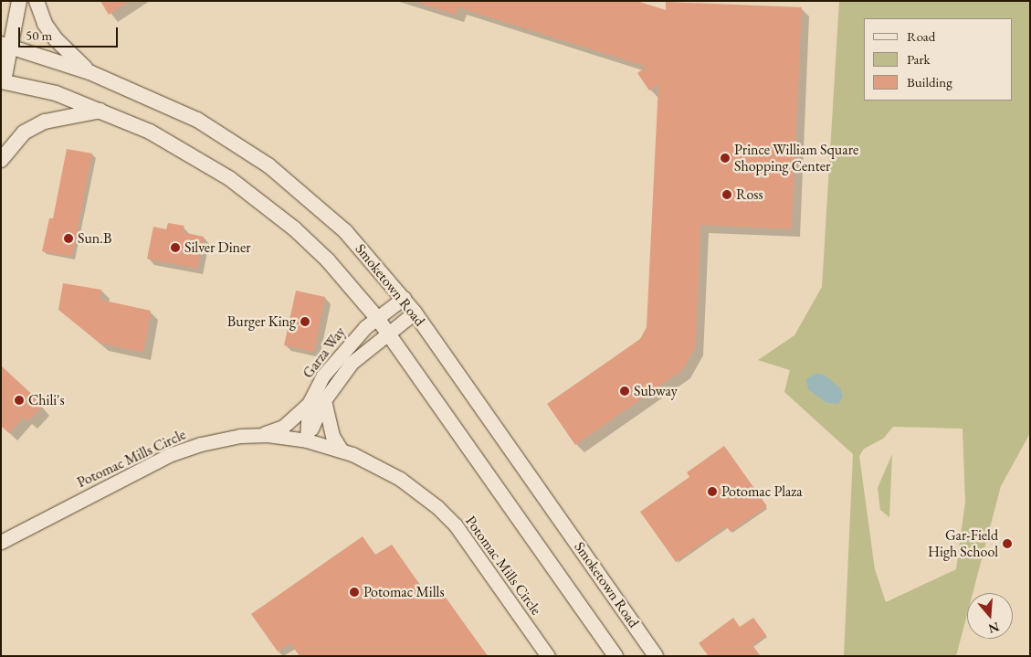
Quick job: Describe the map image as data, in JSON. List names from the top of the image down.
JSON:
{
  "streets": {
    "main road": ["Smoketown Road"],
    "street": ["Garza Way", "Potomac Mills Circle"]
  },
  "crossings": [
    ["Smoketown Road", "Garza Way"],
    ["Garza Way", "Potomac Mills Circle"]
  ],
  "places": [
    "Prince William Square Shopping Center",
    "Ross",
    "Sun.B",
    "Silver Diner",
    "Burger King",
    "Subway",
    "Chili's",
    "Potomac Plaza",
    "Gar-Field High School",
    "Potomac Mills"
  ],
  "legend": ["Road", "Park", "Building"],
  "scale_bar": "50 m",
  "north": "bottom"
}
